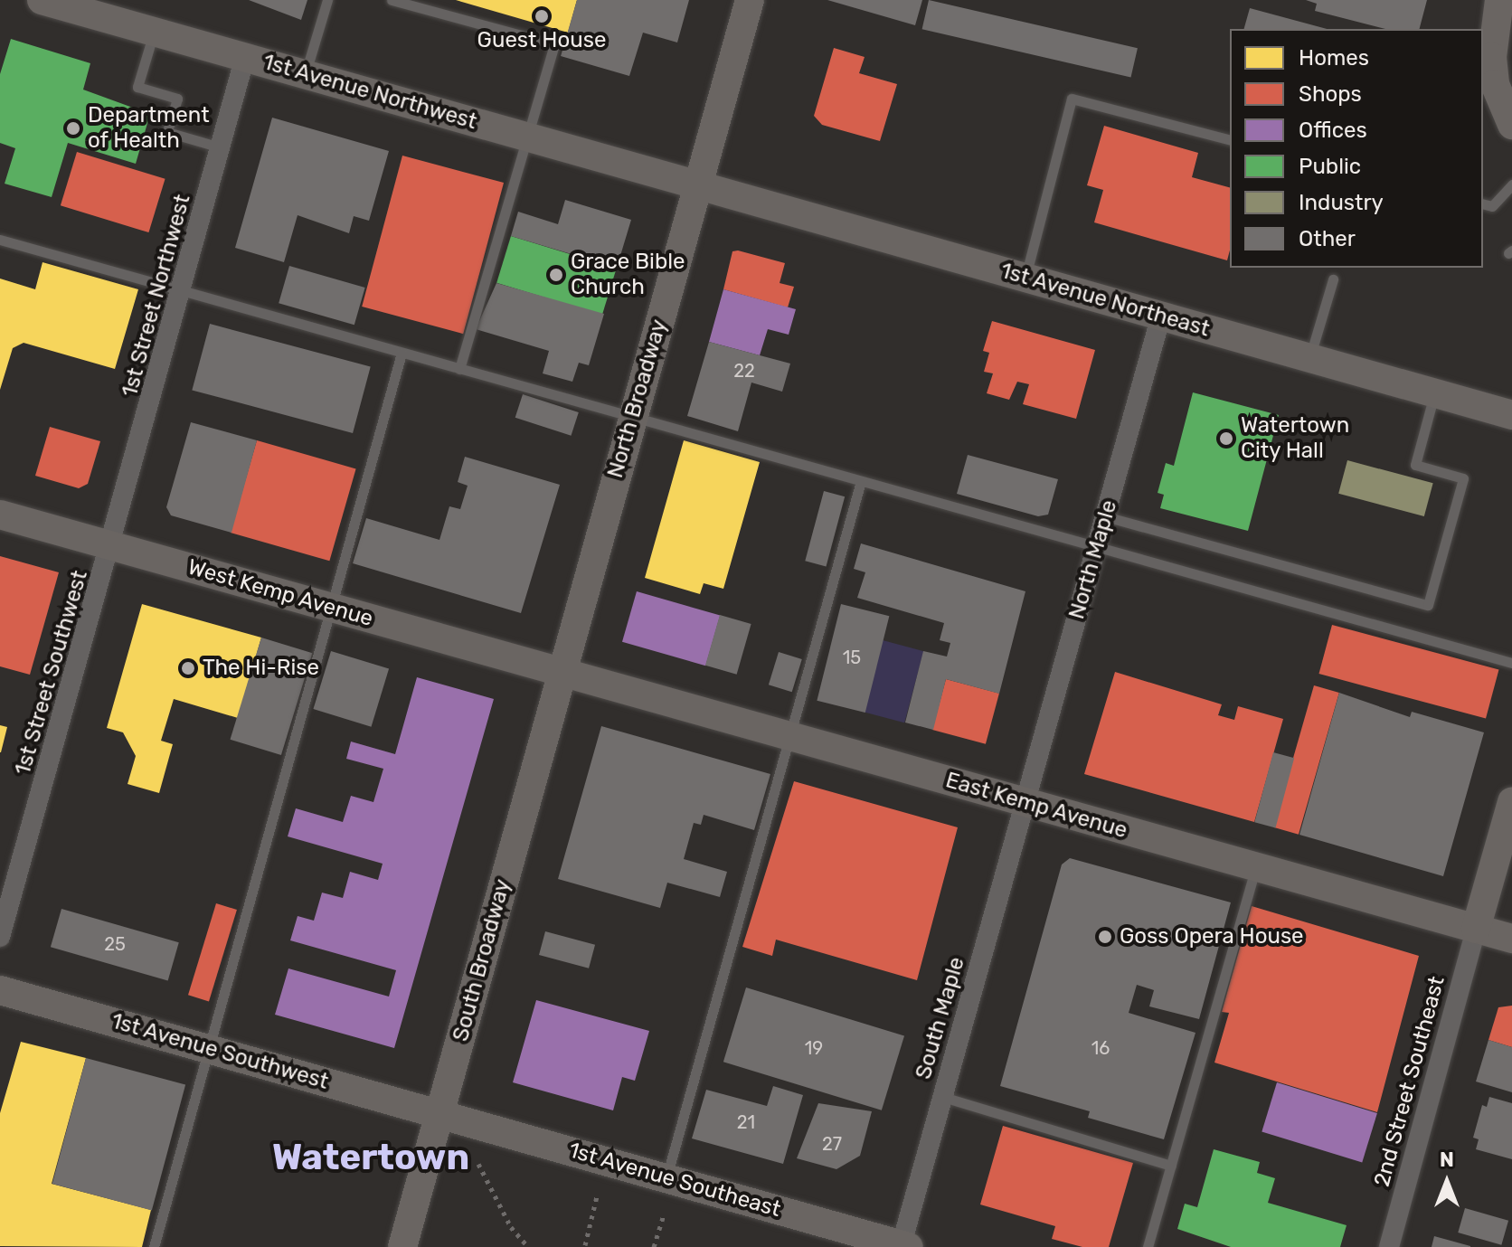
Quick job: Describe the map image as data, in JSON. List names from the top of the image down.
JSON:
{
  "streets": {
    "street": [
      "1st Avenue Northwest",
      "1st Street Northwest",
      "1st Avenue Northeast",
      "North Broadway",
      "North Maple",
      "West Kemp Avenue",
      "1st Street Southwest",
      "East Kemp Avenue",
      "South Broadway",
      "South Maple",
      "1st Avenue Southwest",
      "2nd Street Southeast",
      "1st Avenue Southeast"
    ]
  },
  "crossings": [
    ["1st Avenue Northwest", "1st Street Northwest"],
    ["1st Avenue Northwest", "1st Avenue Northeast"],
    ["1st Avenue Northwest", "North Broadway"],
    ["1st Street Northwest", "West Kemp Avenue"],
    ["1st Street Northwest", "1st Street Southwest"],
    ["1st Avenue Northeast", "North Broadway"],
    ["1st Avenue Northeast", "North Maple"],
    ["North Broadway", "West Kemp Avenue"],
    ["North Broadway", "East Kemp Avenue"],
    ["North Broadway", "South Broadway"],
    ["North Maple", "East Kemp Avenue"],
    ["North Maple", "South Maple"],
    ["West Kemp Avenue", "1st Street Southwest"],
    ["West Kemp Avenue", "East Kemp Avenue"],
    ["West Kemp Avenue", "South Broadway"],
    ["East Kemp Avenue", "South Broadway"],
    ["East Kemp Avenue", "South Maple"],
    ["East Kemp Avenue", "2nd Street Southeast"],
    ["South Broadway", "1st Avenue Southwest"],
    ["South Broadway", "1st Avenue Southeast"],
    ["South Maple", "1st Avenue Southeast"],
    ["1st Avenue Southwest", "1st Avenue Southeast"]
  ],
  "districts": ["Watertown"],
  "places": [
    "Guest House",
    "Department of Health",
    "Grace Bible Church",
    "Watertown City Hall",
    "The Hi-Rise",
    "Goss Opera House"
  ],
  "house_numbers": [
    "22",
    "15",
    "25",
    "19",
    "16",
    "21",
    "27"
  ],
  "legend": [
    "Homes",
    "Shops",
    "Offices",
    "Public",
    "Industry",
    "Other"
  ],
  "north": "top"
}
